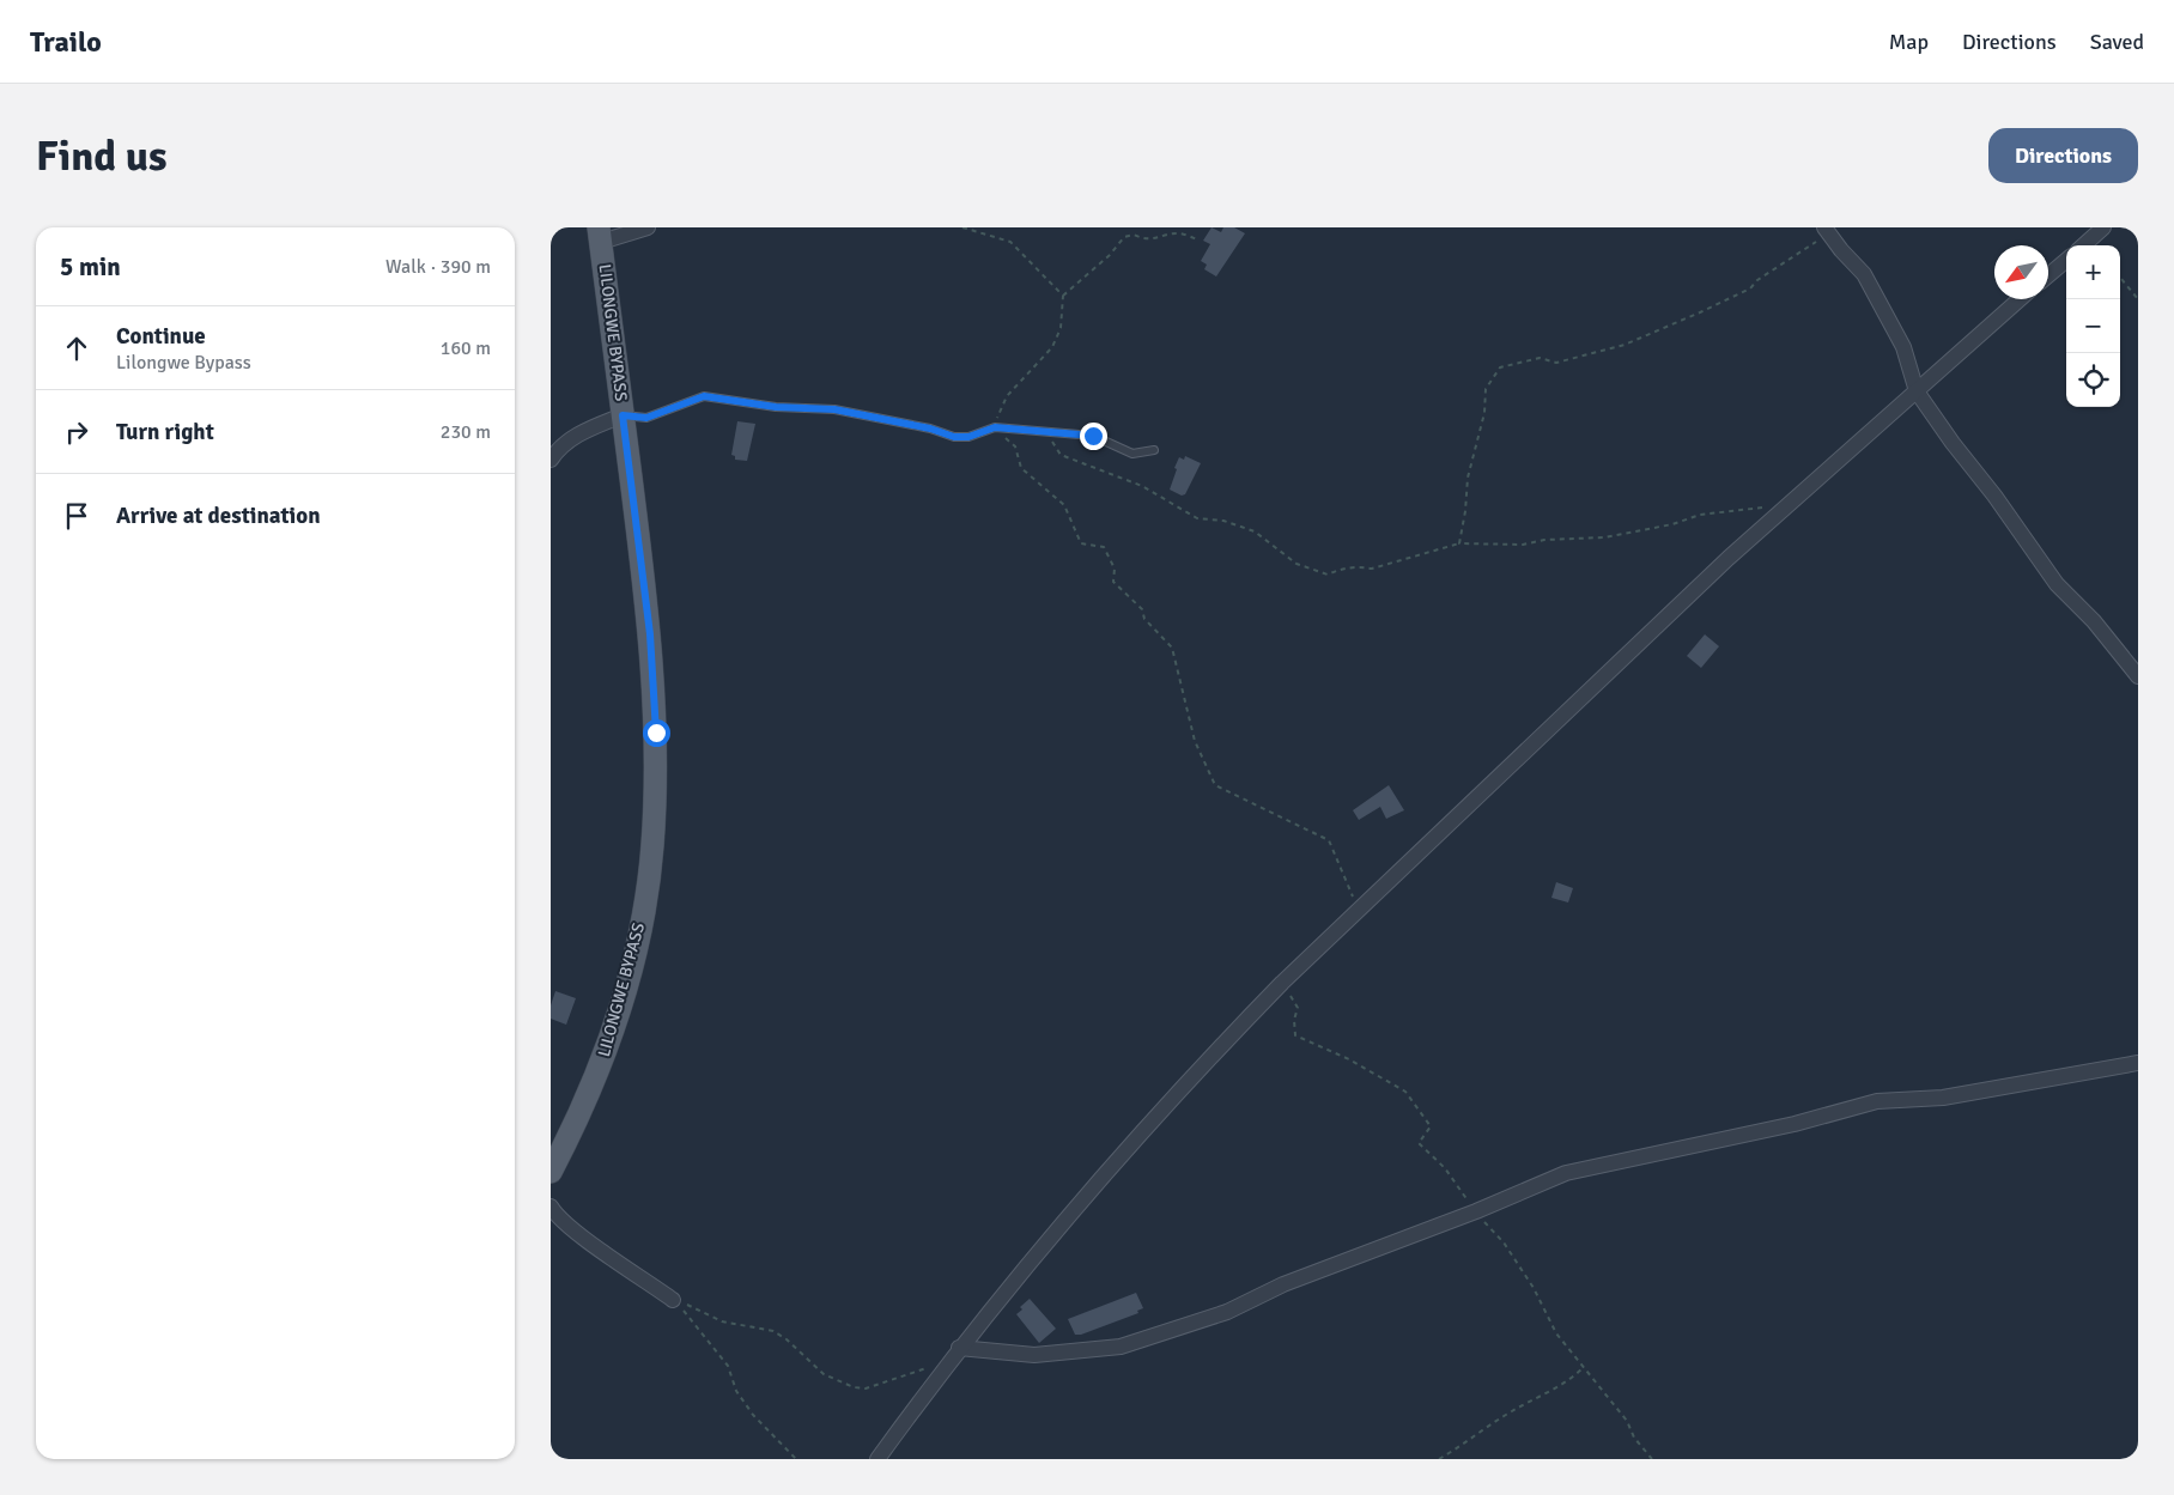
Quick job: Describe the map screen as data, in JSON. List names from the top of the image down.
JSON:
{
  "streets": {
    "main road": ["LILONGWE BYPASS"]
  },
  "north": "bottom left",
  "page": {
    "header": "Trailo",
    "nav": ["Map", "Directions", "Saved"],
    "buttons": "Directions",
    "title": "Find us",
    "heading": ["5 min", "Walk · 390 m"],
    "map_buttons": ["+", "−"],
    "list": [
      ["Continue", "Lilongwe Bypass", "160 m"],
      ["Turn right", "230 m"],
      "Arrive at destination"
    ]
  }
}
